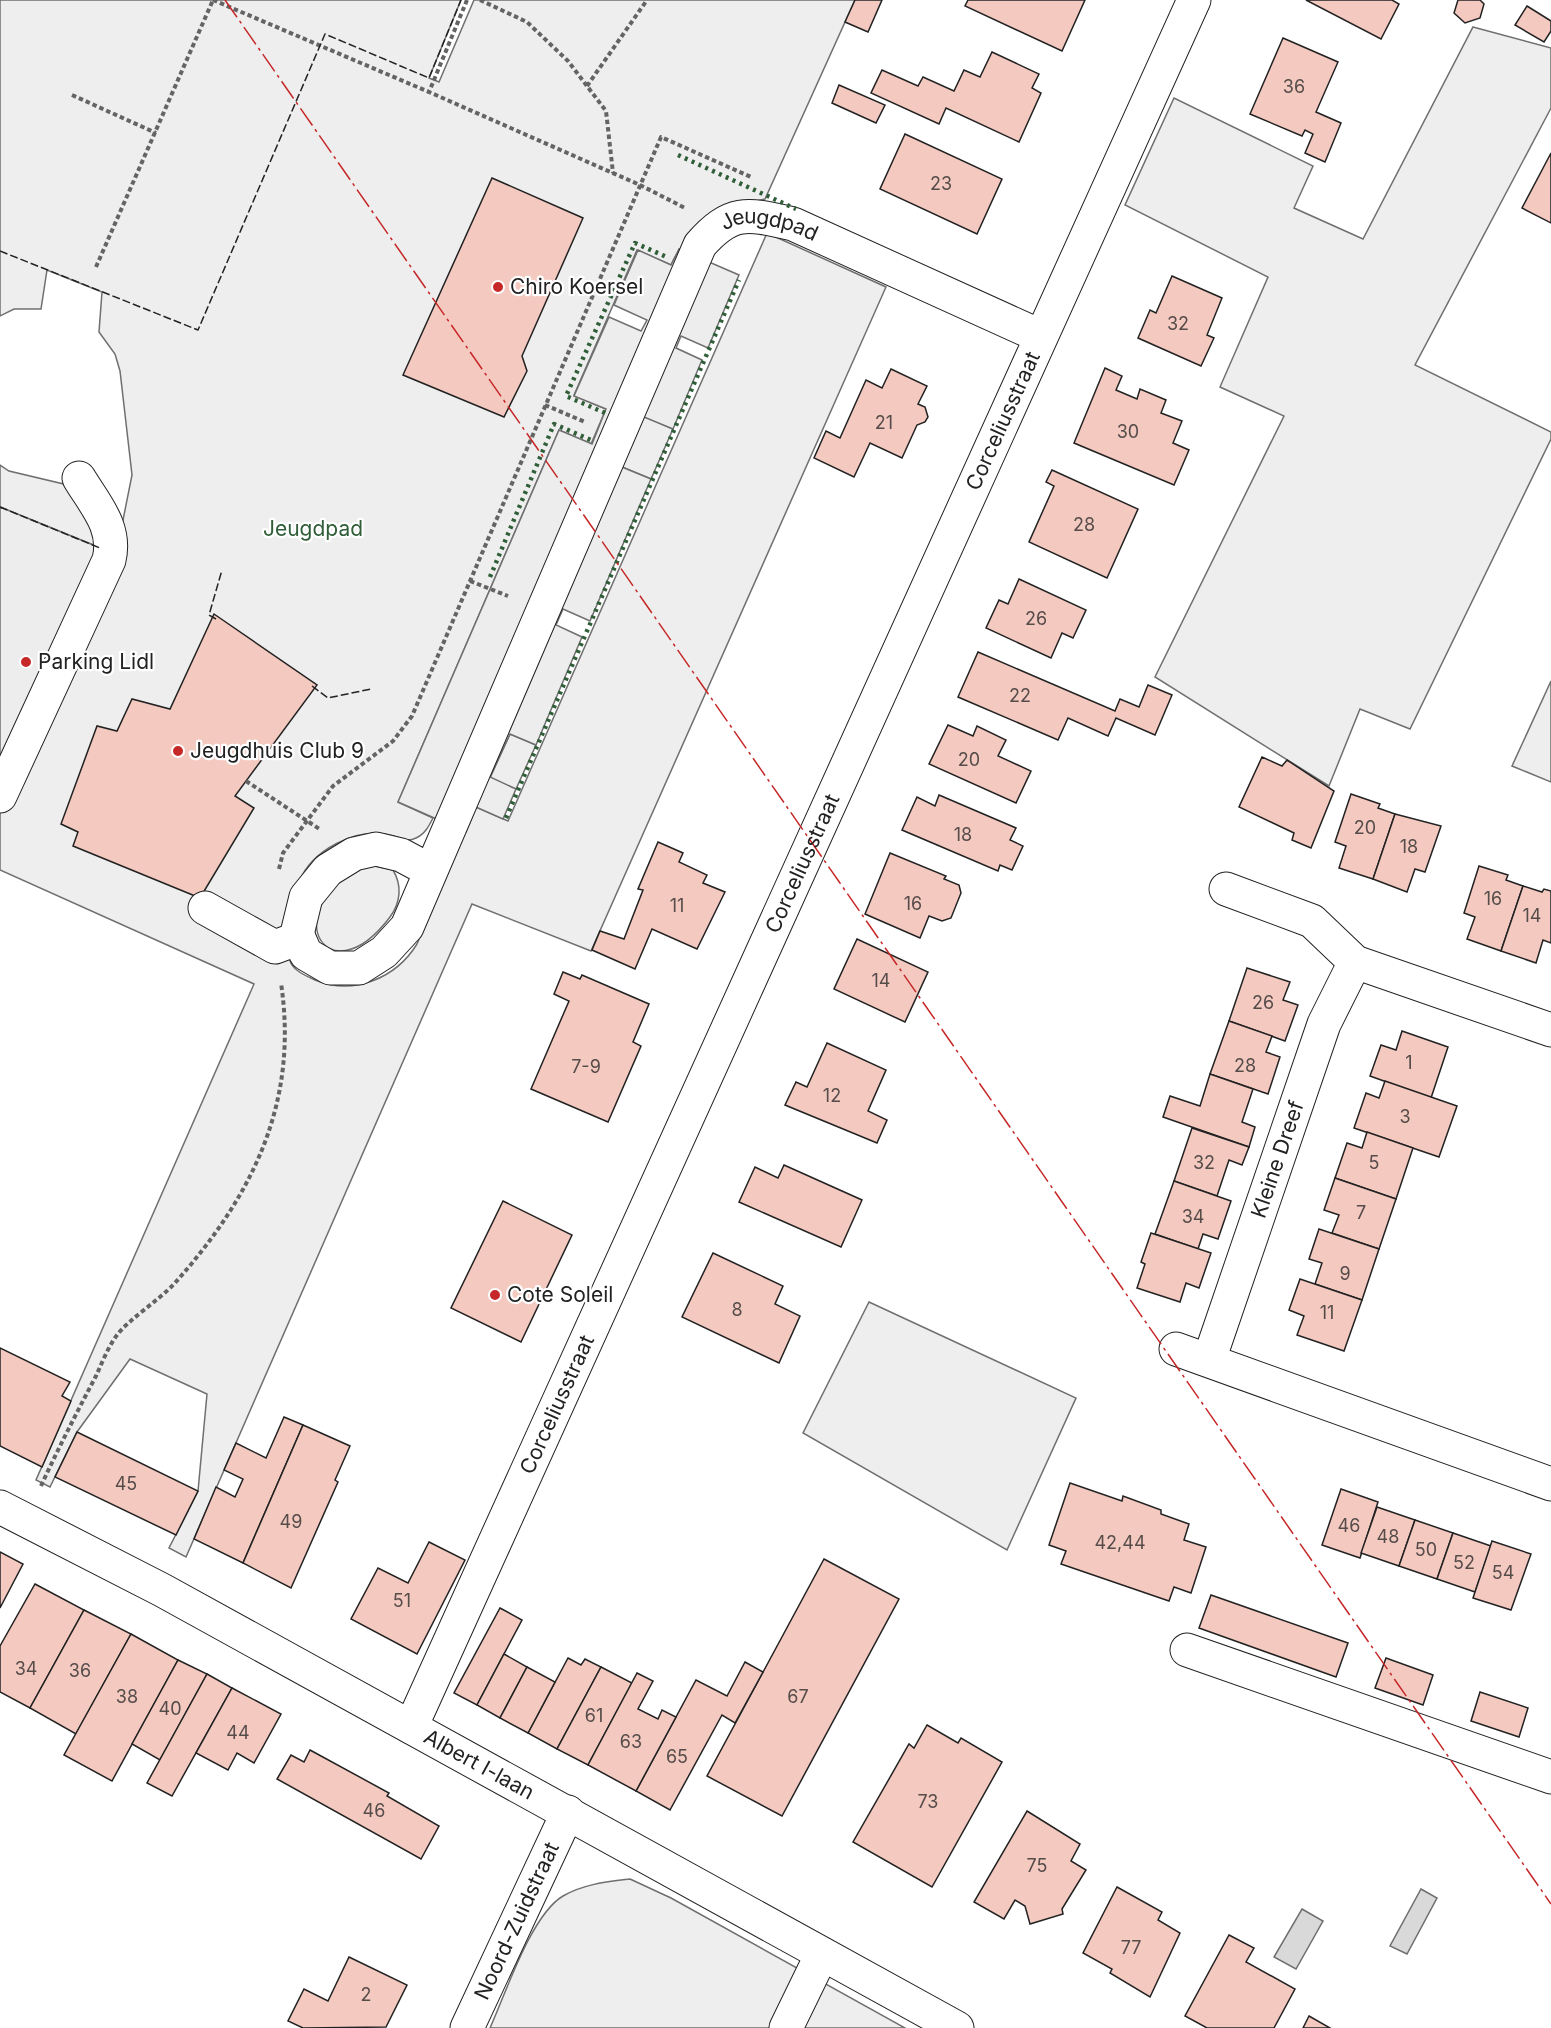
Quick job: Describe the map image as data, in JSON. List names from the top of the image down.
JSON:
{
  "streets": {
    "street": [
      "Jeugdpad",
      "Corceliusstraat",
      "Kleine Dreef",
      "Albert I-laan",
      "Noord-Zuidstraat"
    ]
  },
  "crossings": [
    ["Jeugdpad", "Corceliusstraat"],
    ["Corceliusstraat", "Albert I-laan"],
    ["Albert I-laan", "Noord-Zuidstraat"]
  ],
  "parks": ["Jeugdpad"],
  "places": [
    "Chiro Koersel",
    "Parking Lidl",
    "Jeugdhuis Club 9",
    "Cote Soleil"
  ],
  "house_numbers": [
    "36",
    "23",
    "32",
    "21",
    "30",
    "28",
    "26",
    "22",
    "20",
    "20",
    "18",
    "18",
    "16",
    "16",
    "11",
    "14",
    "14",
    "26",
    "1",
    "28",
    "7-9",
    "12",
    "3",
    "32",
    "5",
    "7",
    "34",
    "9",
    "8",
    "11",
    "45",
    "49",
    "46",
    "48",
    "42,44",
    "50",
    "52",
    "54",
    "51",
    "34",
    "36",
    "38",
    "67",
    "40",
    "61",
    "44",
    "63",
    "65",
    "73",
    "46",
    "75",
    "77",
    "2"
  ]
}
